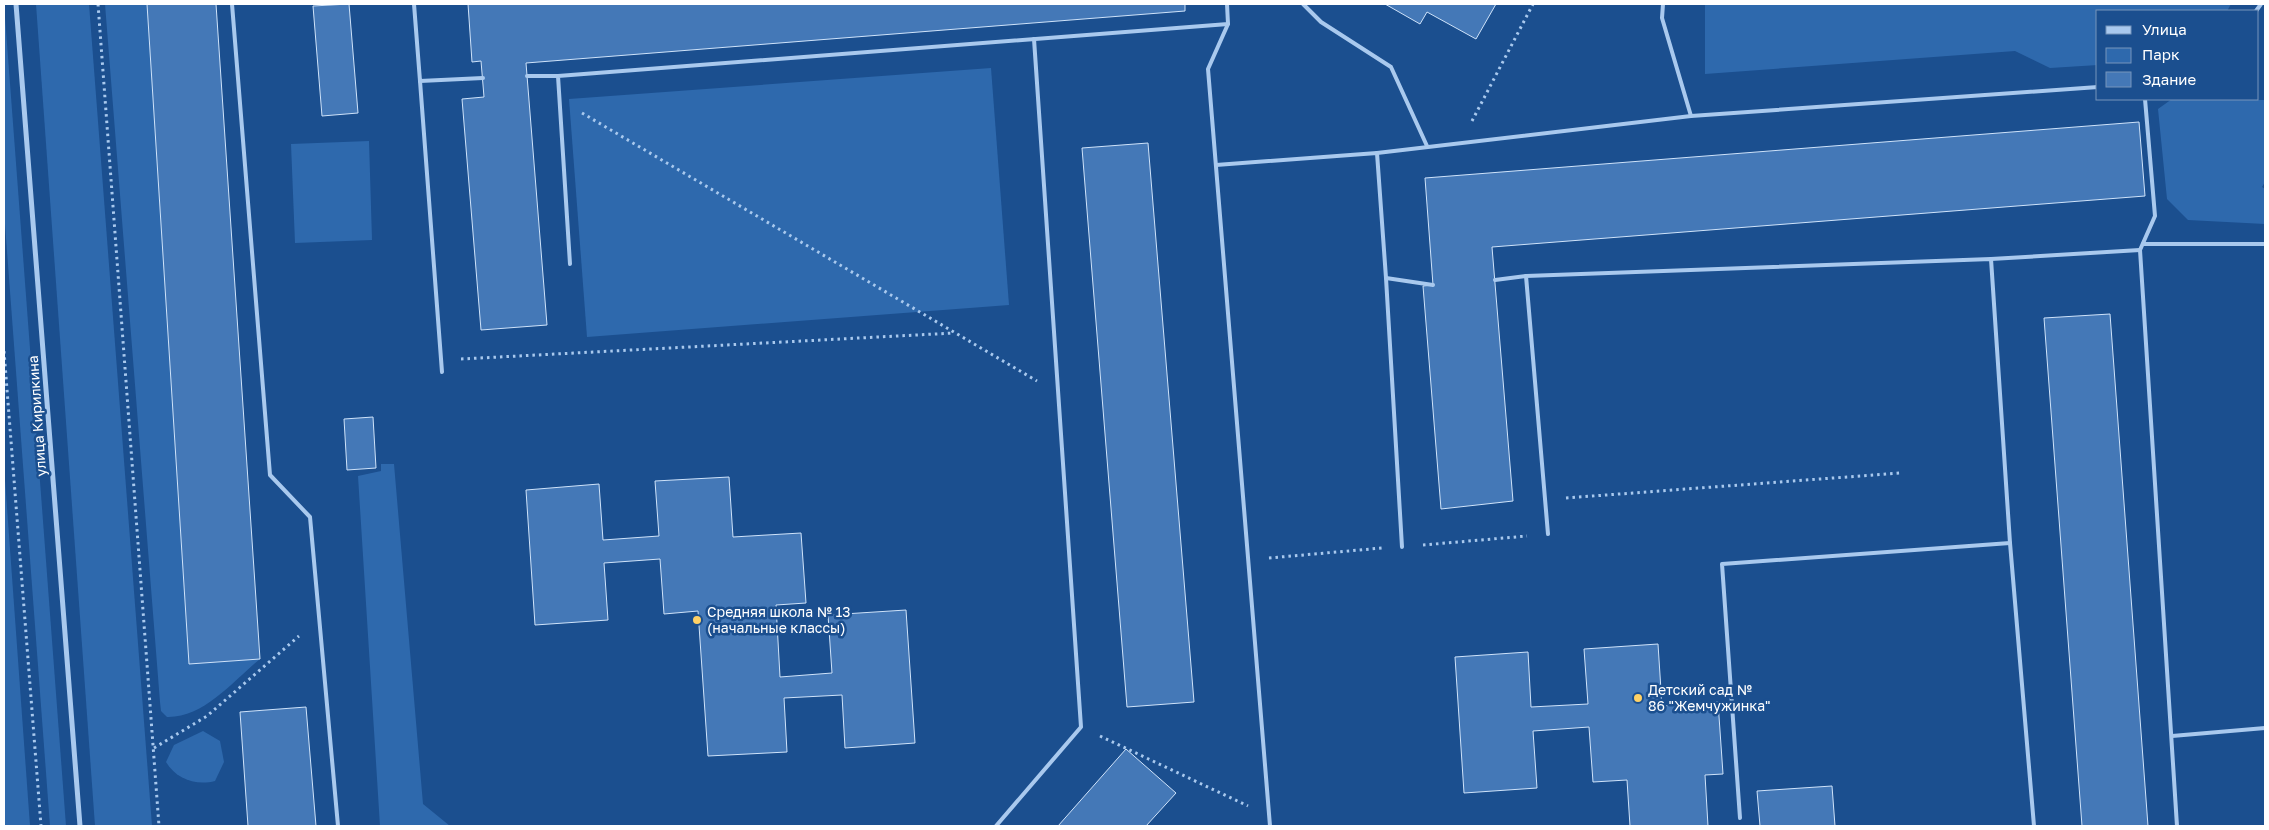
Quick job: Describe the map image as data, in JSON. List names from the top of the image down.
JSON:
{
  "streets": {
    "street": ["улица Кирилкина"]
  },
  "places": ["Средняя школа № 13 (начальные классы)", "Детский сад № 86 \"Жемчужинка\""],
  "legend": ["Улица", "Парк", "Здание"]
}
